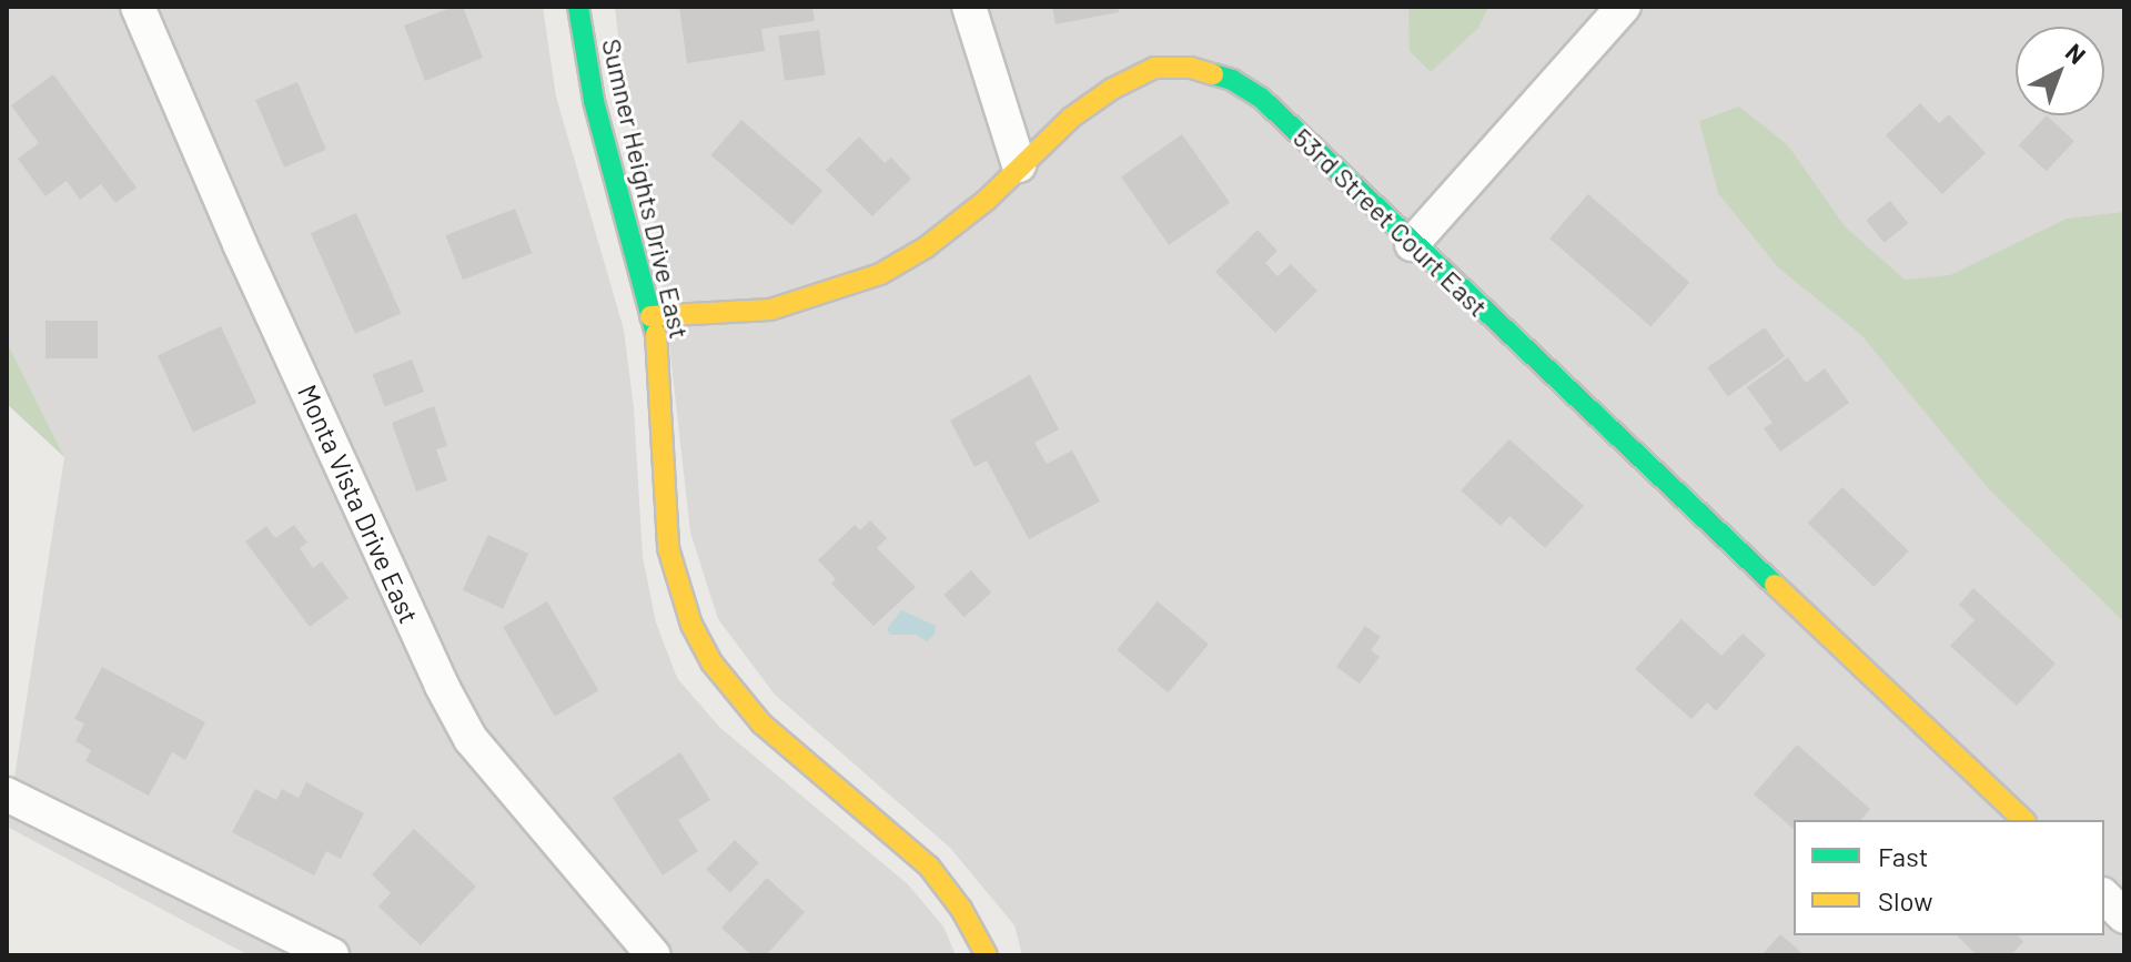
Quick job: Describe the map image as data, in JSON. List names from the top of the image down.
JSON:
{
  "streets": {
    "street": ["Sumner Heights Drive East", "53rd Street Court East", "Monta Vista Drive East"]
  },
  "crossings": [
    ["Sumner Heights Drive East", "53rd Street Court East"]
  ],
  "legend": ["Fast", "Slow"],
  "north": "top right"
}
